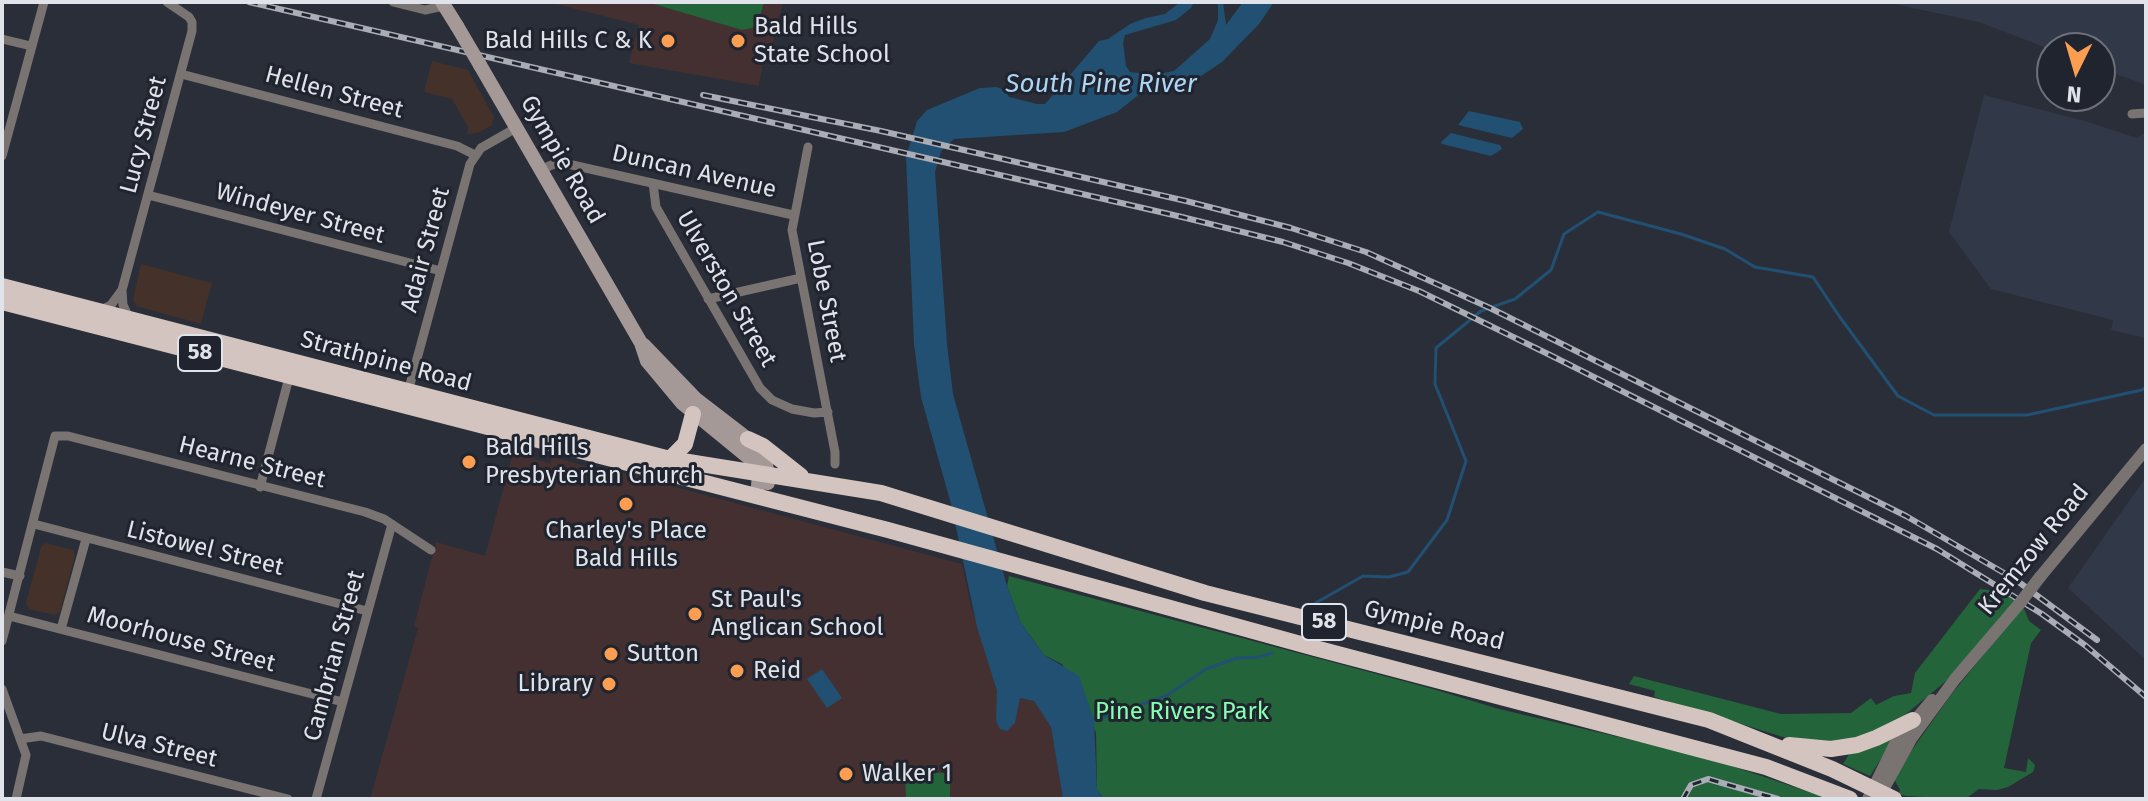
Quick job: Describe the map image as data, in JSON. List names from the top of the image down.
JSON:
{
  "streets": {
    "highway": ["Gympie Road", "58", "Strathpine Road"],
    "street": [
      "Hellen Street",
      "Lucy Street",
      "Duncan Avenue",
      "Windeyer Street",
      "Adair Street",
      "Ulverston Street",
      "Lobe Street",
      "Hearne Street",
      "Listowel Street",
      "Kremzow Road",
      "Moorhouse Street",
      "Cambrian Street",
      "Ulva Street"
    ]
  },
  "crossings": [
    ["Hellen Street", "Lucy Street"],
    ["Hellen Street", "Adair Street"],
    ["Lucy Street", "Windeyer Street"],
    ["Gympie Road", "Duncan Avenue"],
    ["Gympie Road", "Strathpine Road"],
    ["Gympie Road", "Kremzow Road"],
    ["Duncan Avenue", "Ulverston Street"],
    ["Duncan Avenue", "Lobe Street"],
    ["Windeyer Street", "Adair Street"],
    ["Adair Street", "Strathpine Road"],
    ["Ulverston Street", "Lobe Street"],
    ["58", "Strathpine Road"],
    ["Hearne Street", "Listowel Street"],
    ["Hearne Street", "Cambrian Street"],
    ["Listowel Street", "Cambrian Street"],
    ["Moorhouse Street", "Cambrian Street"]
  ],
  "water": ["South Pine River"],
  "parks": ["Pine Rivers Park"],
  "places": [
    "Bald Hills C & K",
    "Bald Hills State School",
    "Bald Hills Presbyterian Church",
    "Charley's Place Bald Hills",
    "St Paul's Anglican School",
    "Sutton",
    "Reid",
    "Library",
    "Walker 1"
  ],
  "north": "bottom"
}
